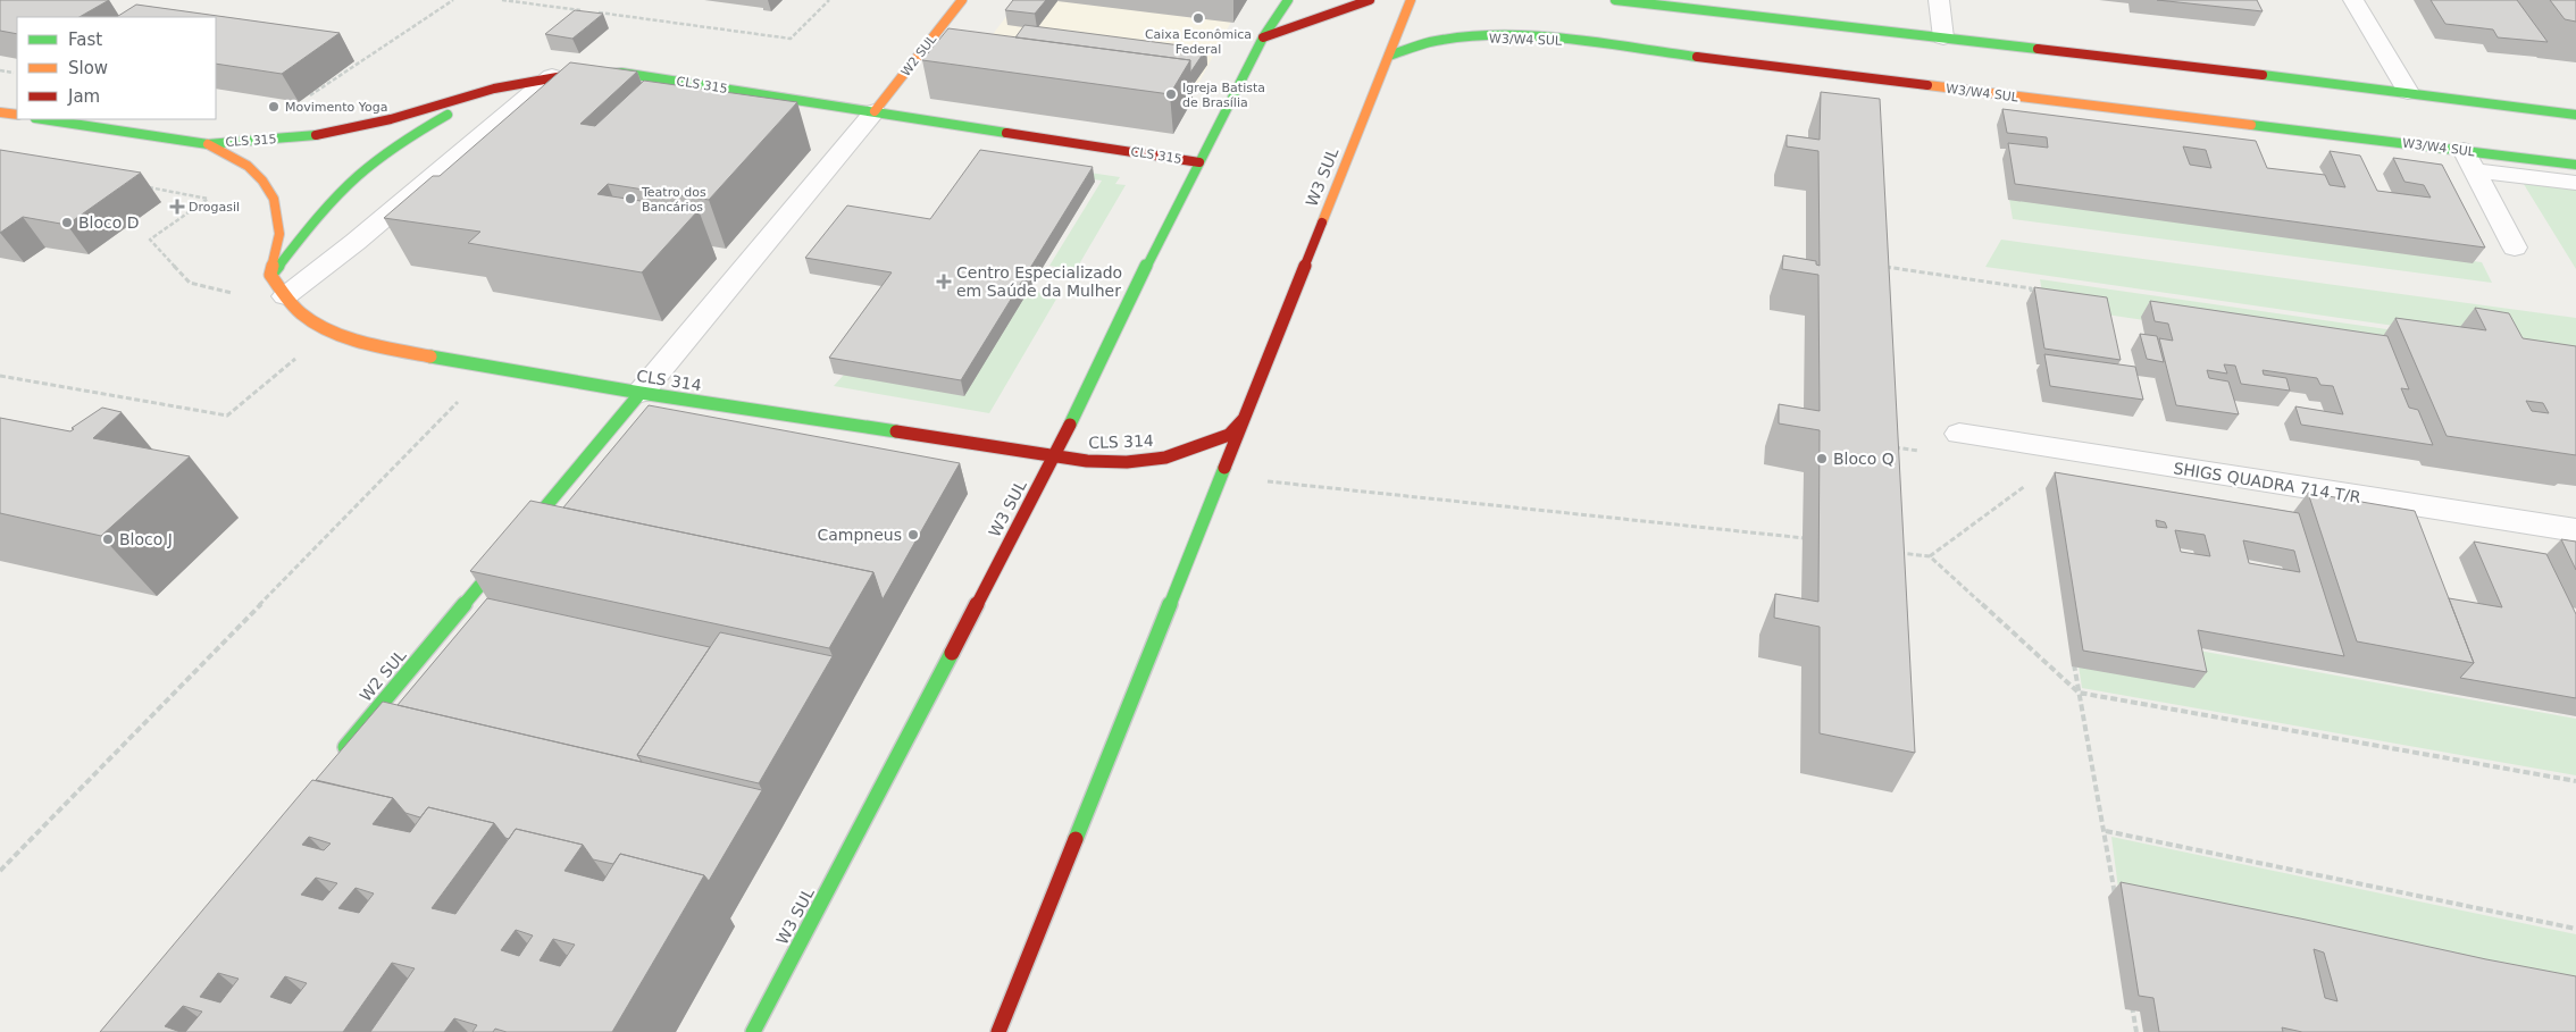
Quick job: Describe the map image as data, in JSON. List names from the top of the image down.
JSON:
{
  "streets": {
    "main road": [
      "W3/W4 SUL",
      "W2 SUL",
      "CLS 315",
      "W3 SUL",
      "CLS 314"
    ],
    "street": ["SHIGS QUADRA 714 T/R"]
  },
  "crossings": [
    ["W3/W4 SUL", "W3 SUL"],
    ["W2 SUL", "CLS 315"],
    ["W2 SUL", "CLS 314"],
    ["CLS 315", "W3 SUL"],
    ["W3 SUL", "CLS 314"]
  ],
  "places": {
    "other": [
      "Caixa Econômica Federal",
      "Igreja Batista de Brasília",
      "Movimento Yoga",
      "Teatro dos Bancários",
      "Bloco D",
      "Bloco Q",
      "Campneus",
      "Bloco J"
    ],
    "health": ["Drogasil", "Centro Especializado em Saúde da Mulher"]
  },
  "legend": ["Fast", "Slow", "Jam"]
}
